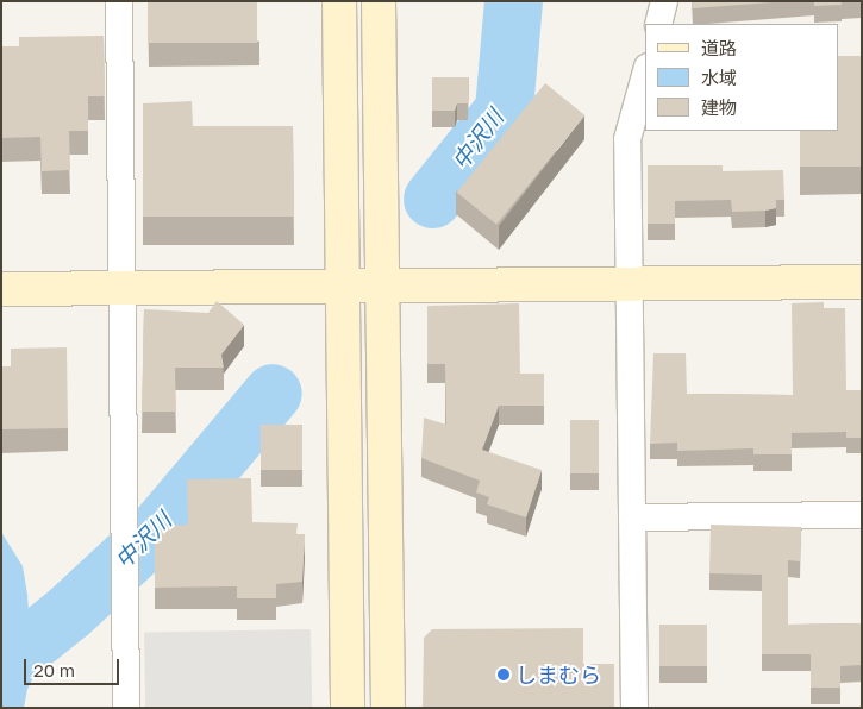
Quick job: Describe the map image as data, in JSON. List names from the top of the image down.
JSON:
{
  "water": ["中沢川"],
  "places": ["しまむら"],
  "legend": ["道路", "水域", "建物"],
  "scale_bar": "20 m"
}
